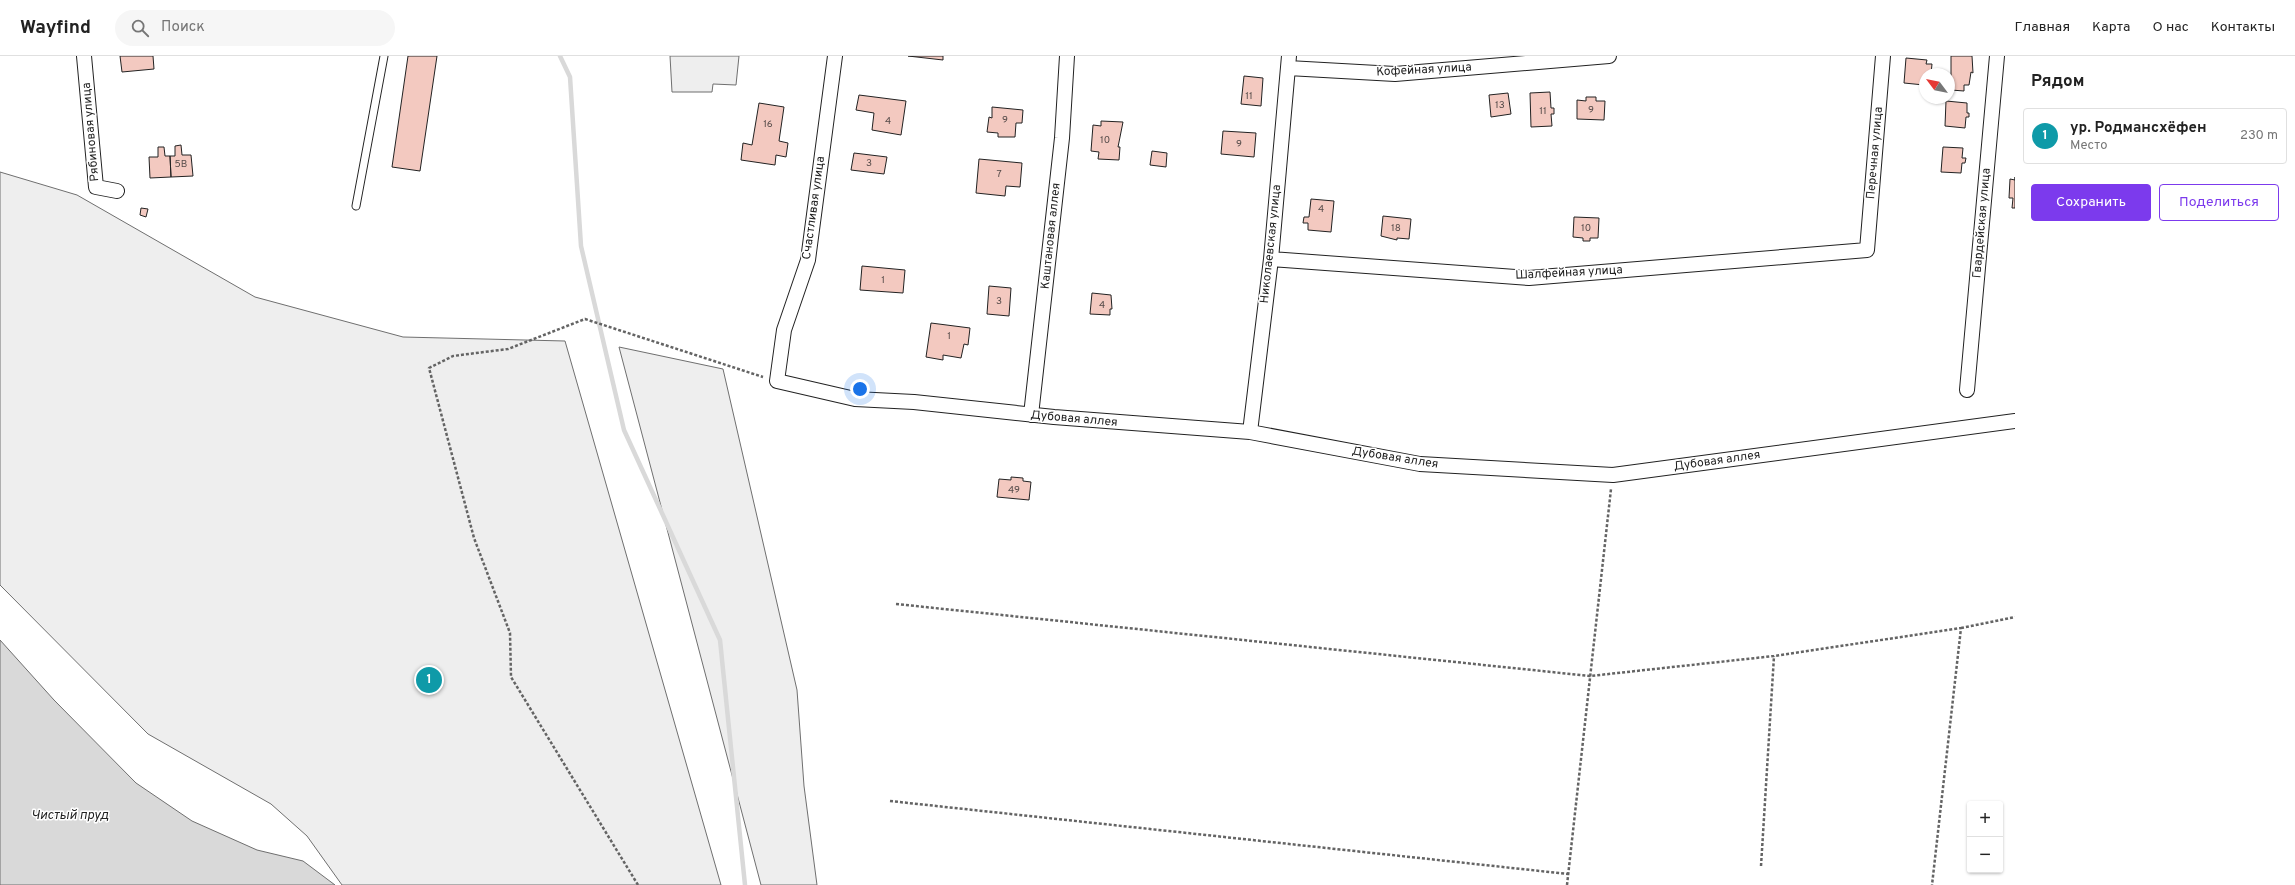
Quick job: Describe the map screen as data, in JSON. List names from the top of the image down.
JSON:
{
  "streets": {
    "street": [
      "Кофейная улица",
      "Рябиновая улица",
      "Перечная улица",
      "Счастливая улица",
      "Гвардейская улица",
      "Каштановая аллея",
      "Николаевская улица",
      "Шалфейная улица",
      "Дубовая аллея"
    ]
  },
  "crossings": [
    ["Кофейная улица", "Николаевская улица"],
    ["Перечная улица", "Шалфейная улица"],
    ["Счастливая улица", "Дубовая аллея"],
    ["Каштановая аллея", "Дубовая аллея"],
    ["Николаевская улица", "Шалфейная улица"],
    ["Николаевская улица", "Дубовая аллея"]
  ],
  "water": ["Чистый пруд"],
  "house_numbers": [
    "11",
    "13",
    "9",
    "11",
    "9",
    "4",
    "16",
    "10",
    "9",
    "3",
    "5В",
    "7",
    "4",
    "18",
    "10",
    "1",
    "3",
    "4",
    "1",
    "49"
  ],
  "north": "top left",
  "page": {
    "header": "Wayfind",
    "search": "Поиск",
    "nav": [
      "Главная",
      "Карта",
      "О нас",
      "Контакты"
    ],
    "heading": "Рядом",
    "list": [
      {
        "mark": "1",
        "name": "ур. Родмансхёфен",
        "note": "Место",
        "value": "230 m"
      }
    ],
    "buttons": ["Сохранить", "Поделиться"],
    "pins": "1",
    "map_buttons": ["+", "−"]
  }
}
